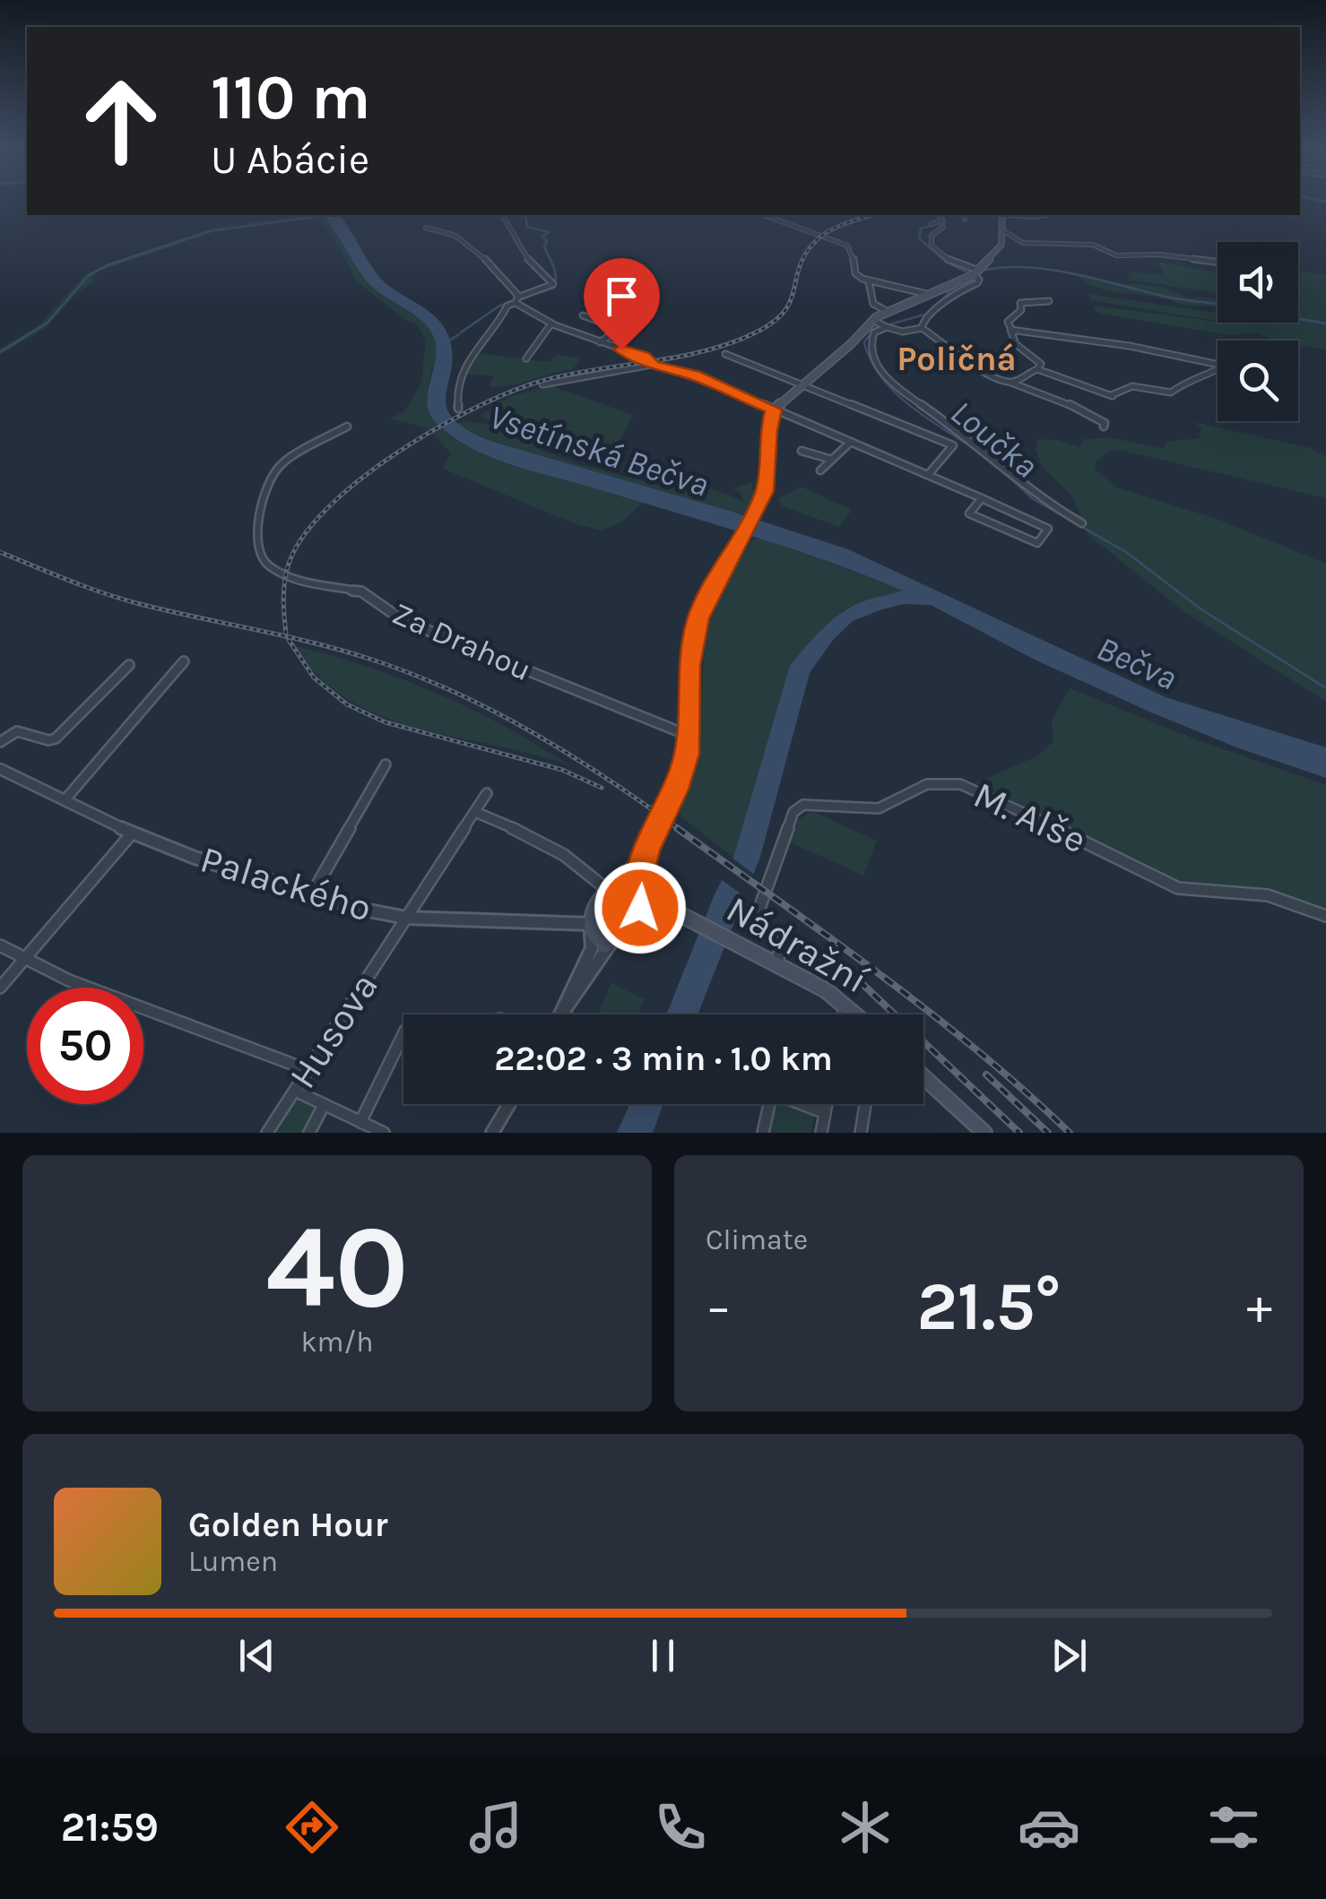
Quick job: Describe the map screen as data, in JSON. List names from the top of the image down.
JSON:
{
  "streets": {
    "main road": ["Nádražní"],
    "street": [
      "Za Drahou",
      "M. Alše",
      "Palackého",
      "Husova"
    ]
  },
  "crossings": [
    ["M. Alše", "Nádražní"],
    ["Palackého", "Nádražní"],
    ["Palackého", "Husova"]
  ],
  "districts": ["Poličná"],
  "water": ["Loučka", "Vsetínská Bečva", "Bečva"],
  "page": {
    "turn": ["110 m", "U Abácie"],
    "limit": "50",
    "trip": "22:02 · 3 min · 1.0 km",
    "tile": [
      ["40", "km/h"],
      "Climate"
    ],
    "heat": ["−", "21.5°", "+"],
    "song": ["Golden Hour", "Lumen"],
    "tabs": "21:59"
  }
}
